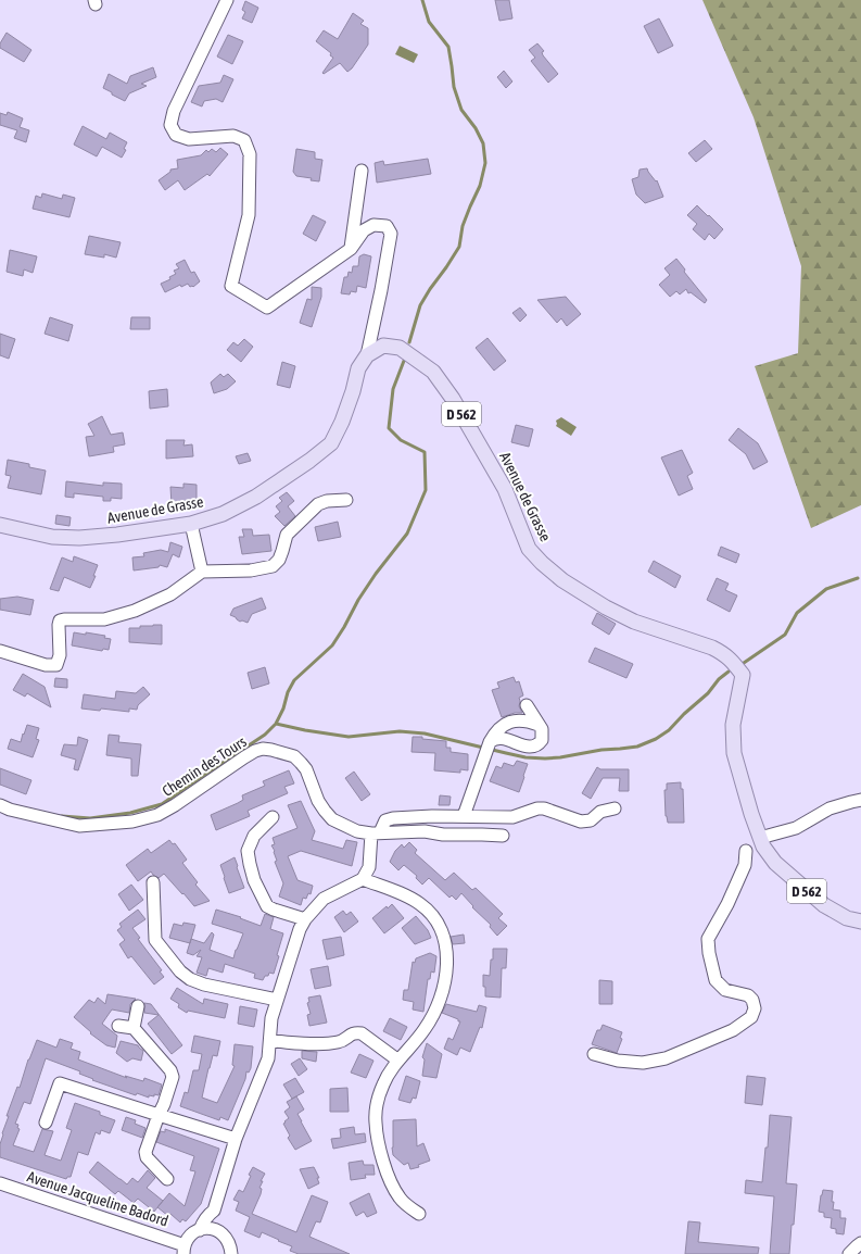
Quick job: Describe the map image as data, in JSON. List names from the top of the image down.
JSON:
{
  "streets": {
    "main road": ["D 562", "Avenue de Grasse"],
    "street": ["Chemin des Tours", "Avenue Jacqueline Badord"]
  }
}
